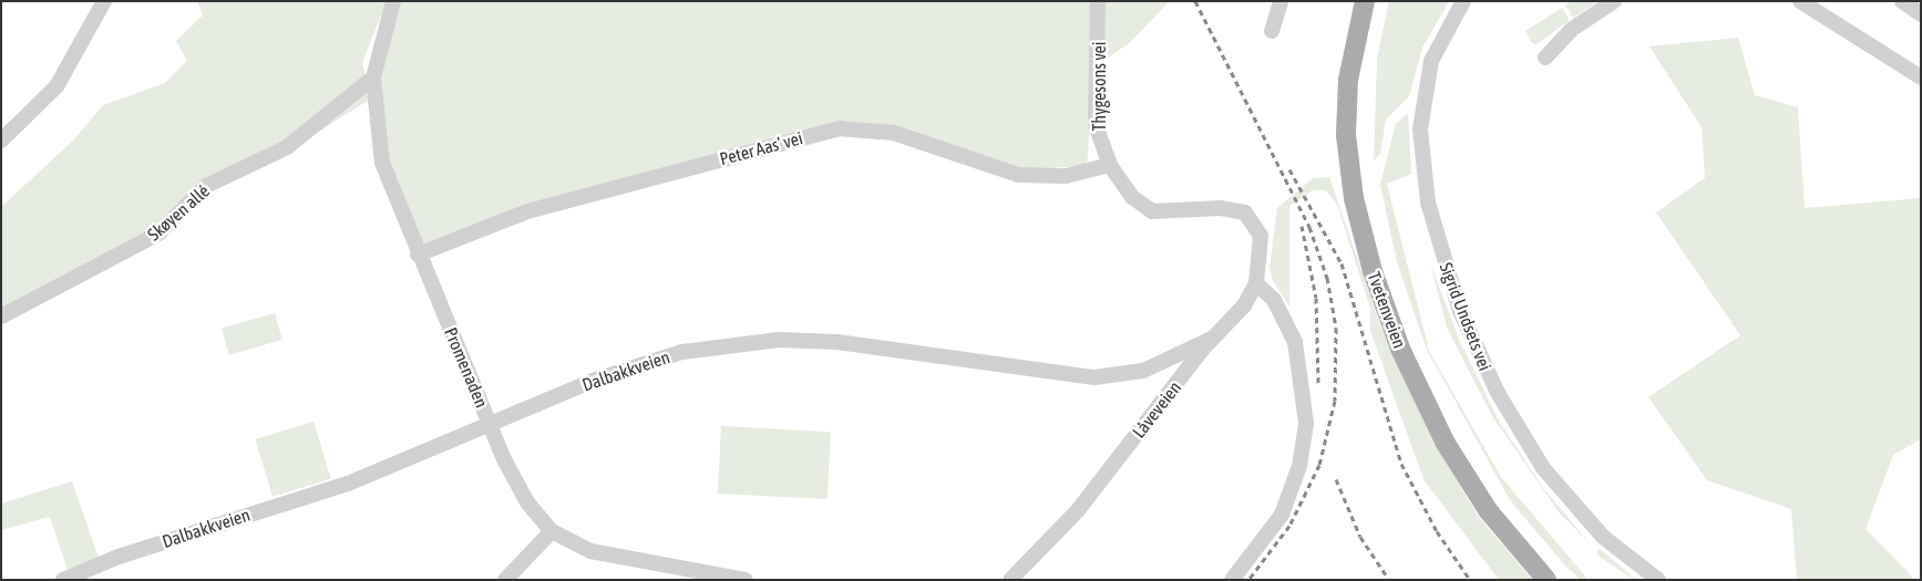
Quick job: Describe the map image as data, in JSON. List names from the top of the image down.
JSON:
{
  "streets": {
    "main road": ["Tvetenveien"],
    "street": [
      "Thygesons vei",
      "Peter Aas’ vei",
      "Skøyen allé",
      "Sigrid Undsets vei",
      "Promenaden",
      "Dalbakkveien",
      "Låveveien"
    ]
  },
  "crossings": [
    ["Thygesons vei", "Peter Aas’ vei"],
    ["Thygesons vei", "Låveveien"],
    ["Peter Aas’ vei", "Promenaden"],
    ["Skøyen allé", "Promenaden"],
    ["Promenaden", "Dalbakkveien"],
    ["Dalbakkveien", "Låveveien"]
  ]
}
